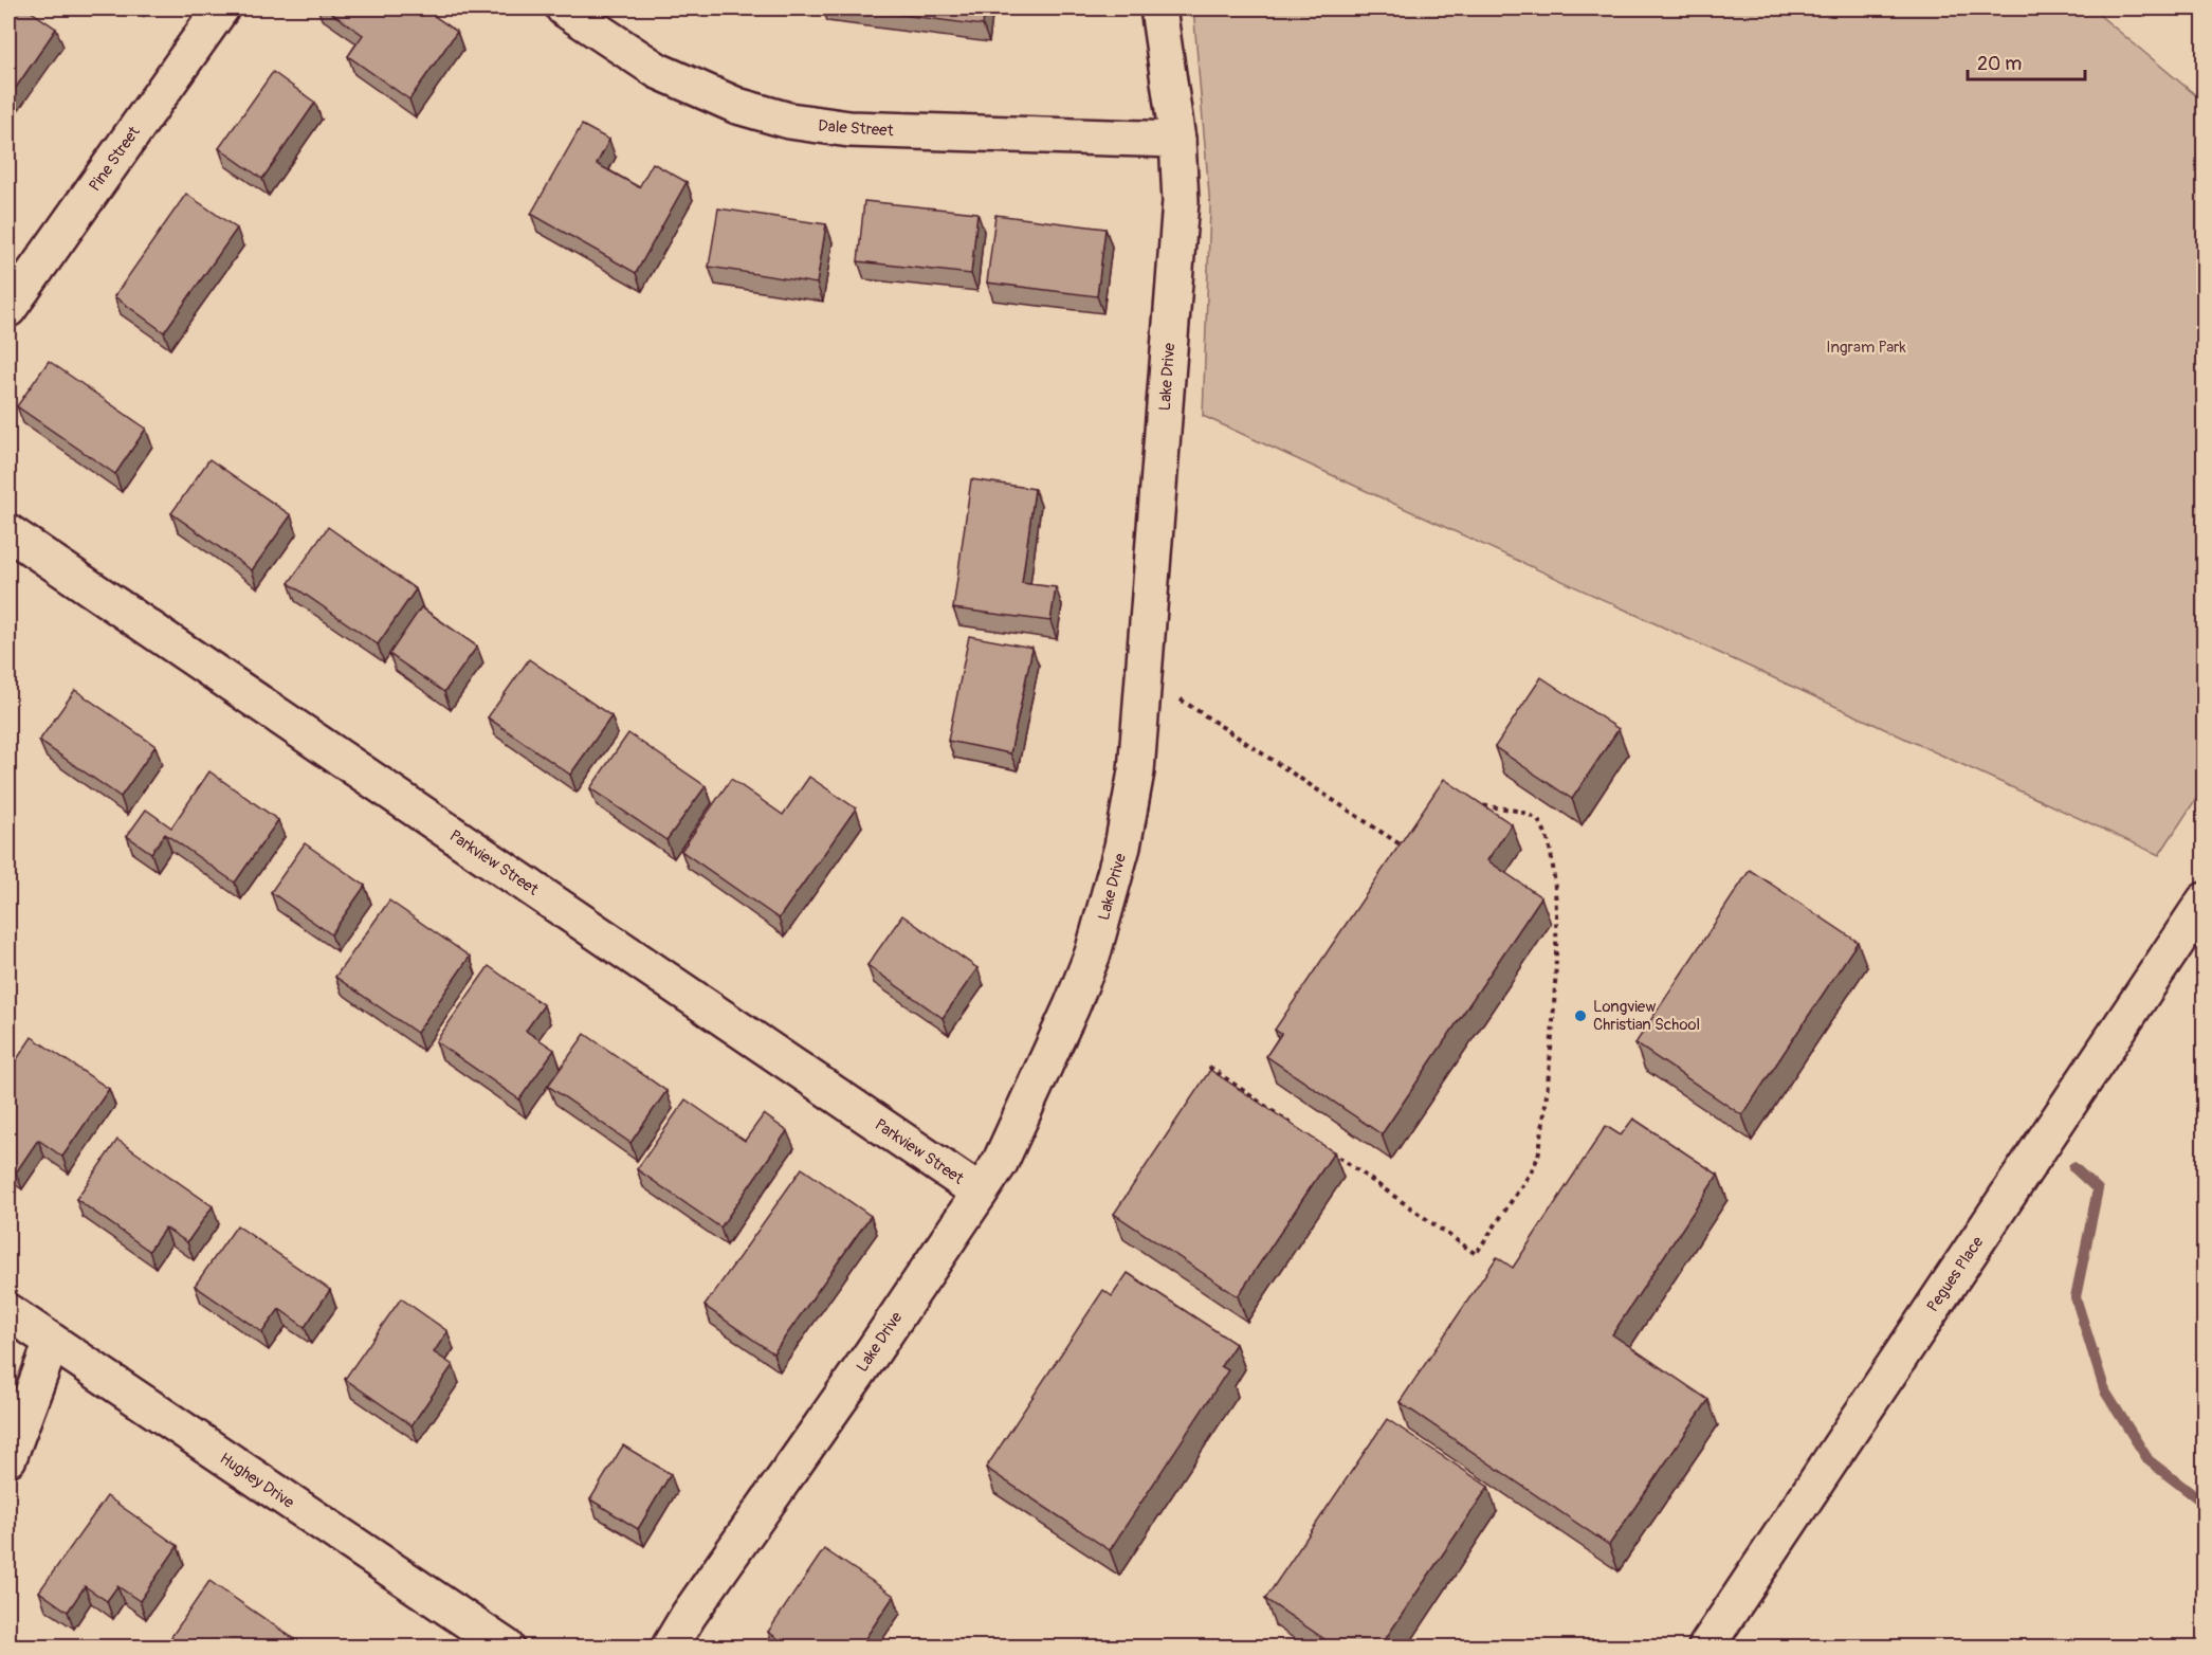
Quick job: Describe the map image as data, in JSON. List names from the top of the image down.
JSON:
{
  "streets": {
    "street": [
      "Dale Street",
      "Pine Street",
      "Lake Drive",
      "Parkview Street",
      "Pegues Place",
      "Hughey Drive"
    ]
  },
  "crossings": [
    ["Dale Street", "Lake Drive"],
    ["Lake Drive", "Parkview Street"]
  ],
  "parks": ["Ingram Park"],
  "places": ["Longview Christian School"],
  "scale_bar": "20 m"
}
